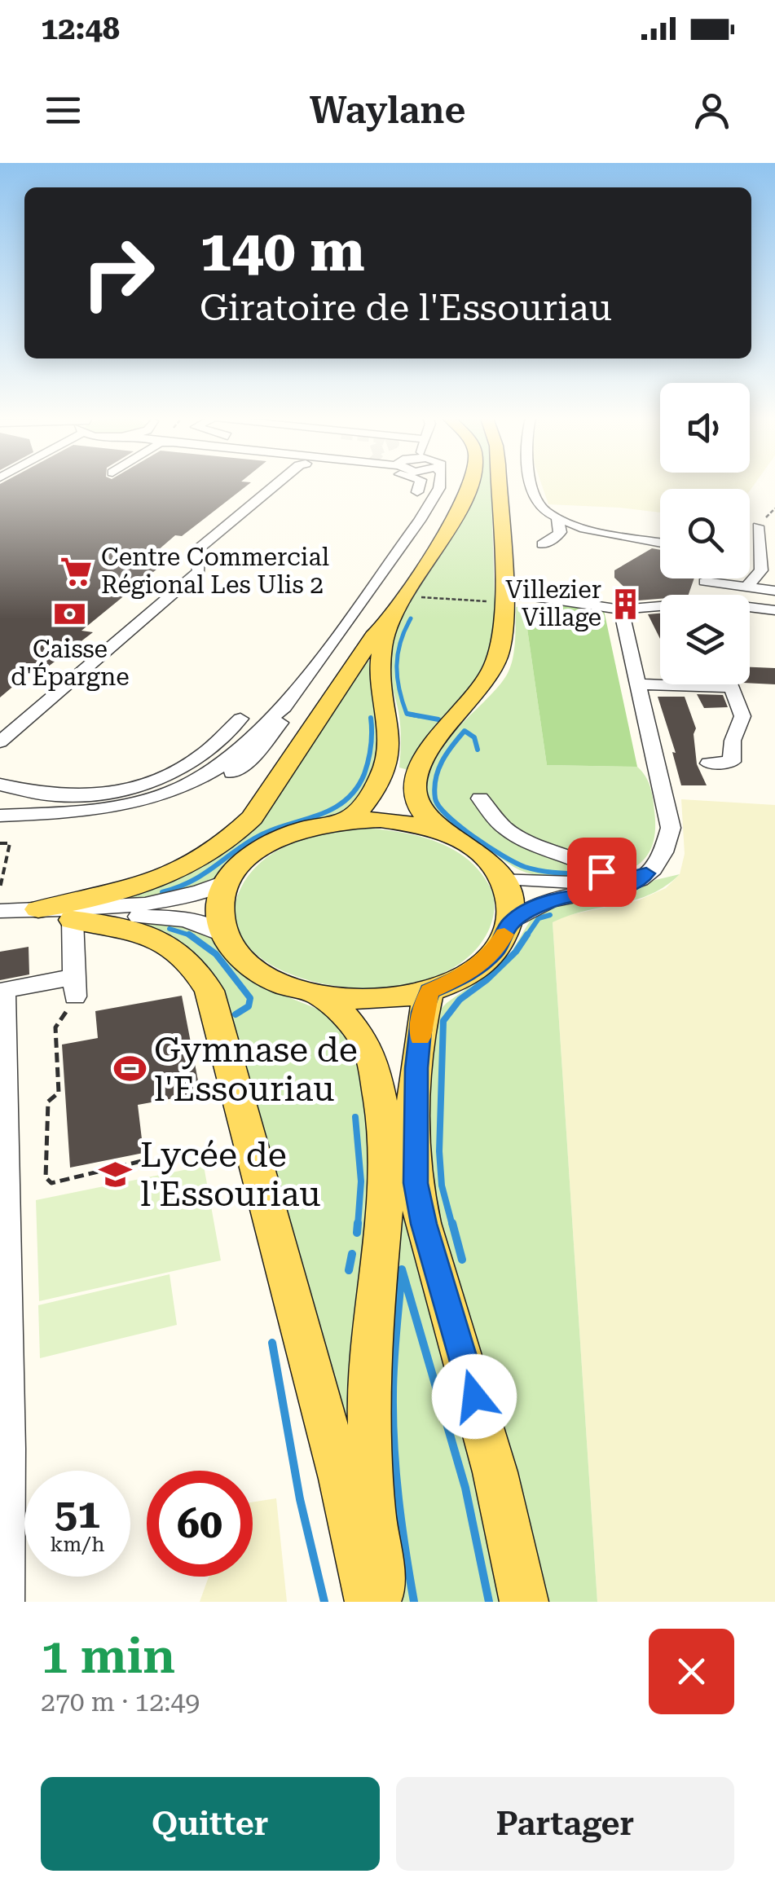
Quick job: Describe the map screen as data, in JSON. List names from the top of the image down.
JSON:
{
  "places": {
    "supermarket": ["Centre Commercial Régional Les Ulis 2"],
    "building": ["Villezier Village"],
    "bank": ["Caisse d'Épargne"],
    "sports": ["Gymnase de l'Essouriau"],
    "school or university": ["Lycée de l'Essouriau"]
  },
  "page": {
    "status": "12:48",
    "header": "Waylane",
    "turn": ["140 m", "Giratoire de l'Essouriau"],
    "speed": "51 km/h",
    "limit": "60",
    "heading": ["1 min", "270 m · 12:49"],
    "buttons": ["Quitter", "Partager"]
  }
}
